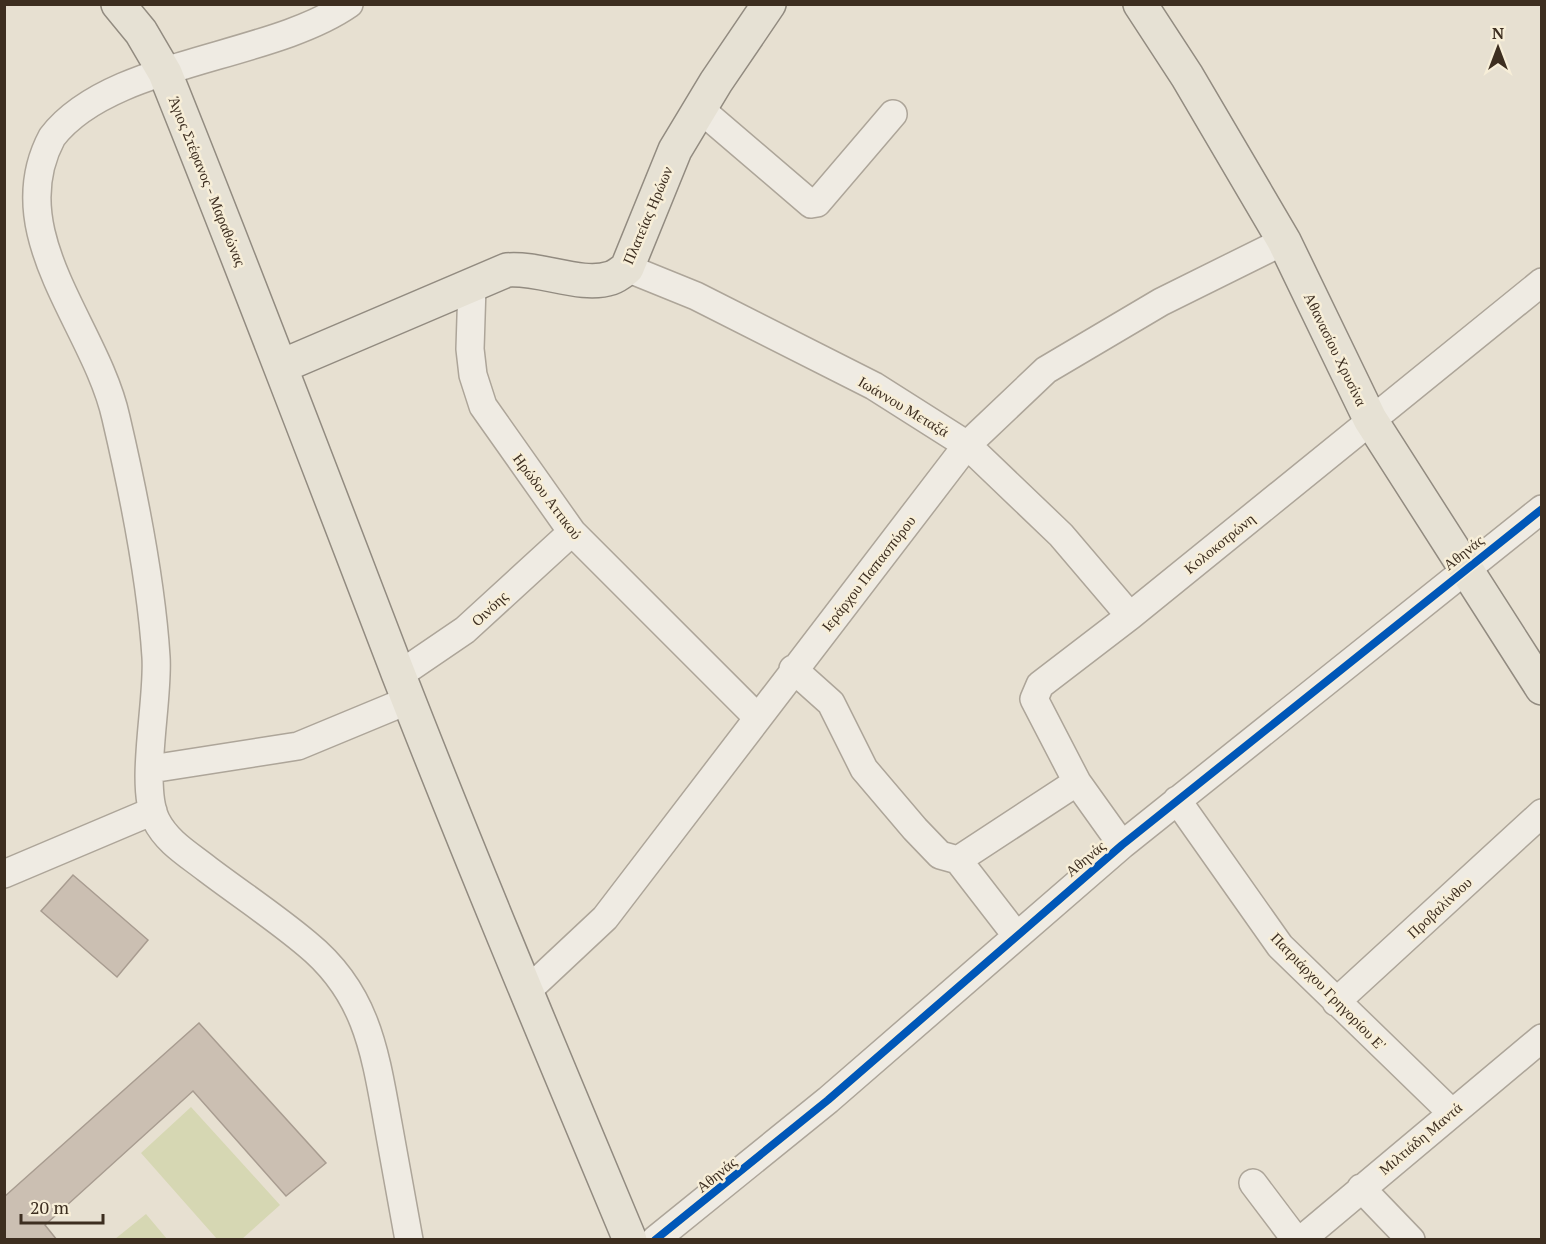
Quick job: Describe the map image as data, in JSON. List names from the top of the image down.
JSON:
{
  "streets": {
    "main road": ["Άγιος Στέφανος - Μαραθώνας", "Πλατείας Ηρώων", "Αθανασίου Χρυσίνα"],
    "street": [
      "Ιωάννου Μεταξά",
      "Ηρώδου Αττικού",
      "Κολοκοτρώνη",
      "Αθηνάς",
      "Ιεράρχου Παπασπύρου",
      "Οινόης",
      "Προβαλίνθου",
      "Πατριάρχου Γρηγορίου Ε'",
      "Μιλτιάδη Μαντά"
    ]
  },
  "crossings": [
    ["Άγιος Στέφανος - Μαραθώνας", "Πλατείας Ηρώων"],
    ["Άγιος Στέφανος - Μαραθώνας", "Ιεράρχου Παπασπύρου"],
    ["Άγιος Στέφανος - Μαραθώνας", "Οινόης"],
    ["Πλατείας Ηρώων", "Ιωάννου Μεταξά"],
    ["Πλατείας Ηρώων", "Ηρώδου Αττικού"],
    ["Αθανασίου Χρυσίνα", "Κολοκοτρώνη"],
    ["Αθανασίου Χρυσίνα", "Αθηνάς"],
    ["Αθανασίου Χρυσίνα", "Ιεράρχου Παπασπύρου"],
    ["Ιωάννου Μεταξά", "Κολοκοτρώνη"],
    ["Ιωάννου Μεταξά", "Ιεράρχου Παπασπύρου"],
    ["Ηρώδου Αττικού", "Ιεράρχου Παπασπύρου"],
    ["Ηρώδου Αττικού", "Οινόης"],
    ["Κολοκοτρώνη", "Αθηνάς"],
    ["Αθηνάς", "Πατριάρχου Γρηγορίου Ε'"],
    ["Προβαλίνθου", "Πατριάρχου Γρηγορίου Ε'"],
    ["Πατριάρχου Γρηγορίου Ε'", "Μιλτιάδη Μαντά"]
  ],
  "scale_bar": "20 m",
  "north": "top"
}
